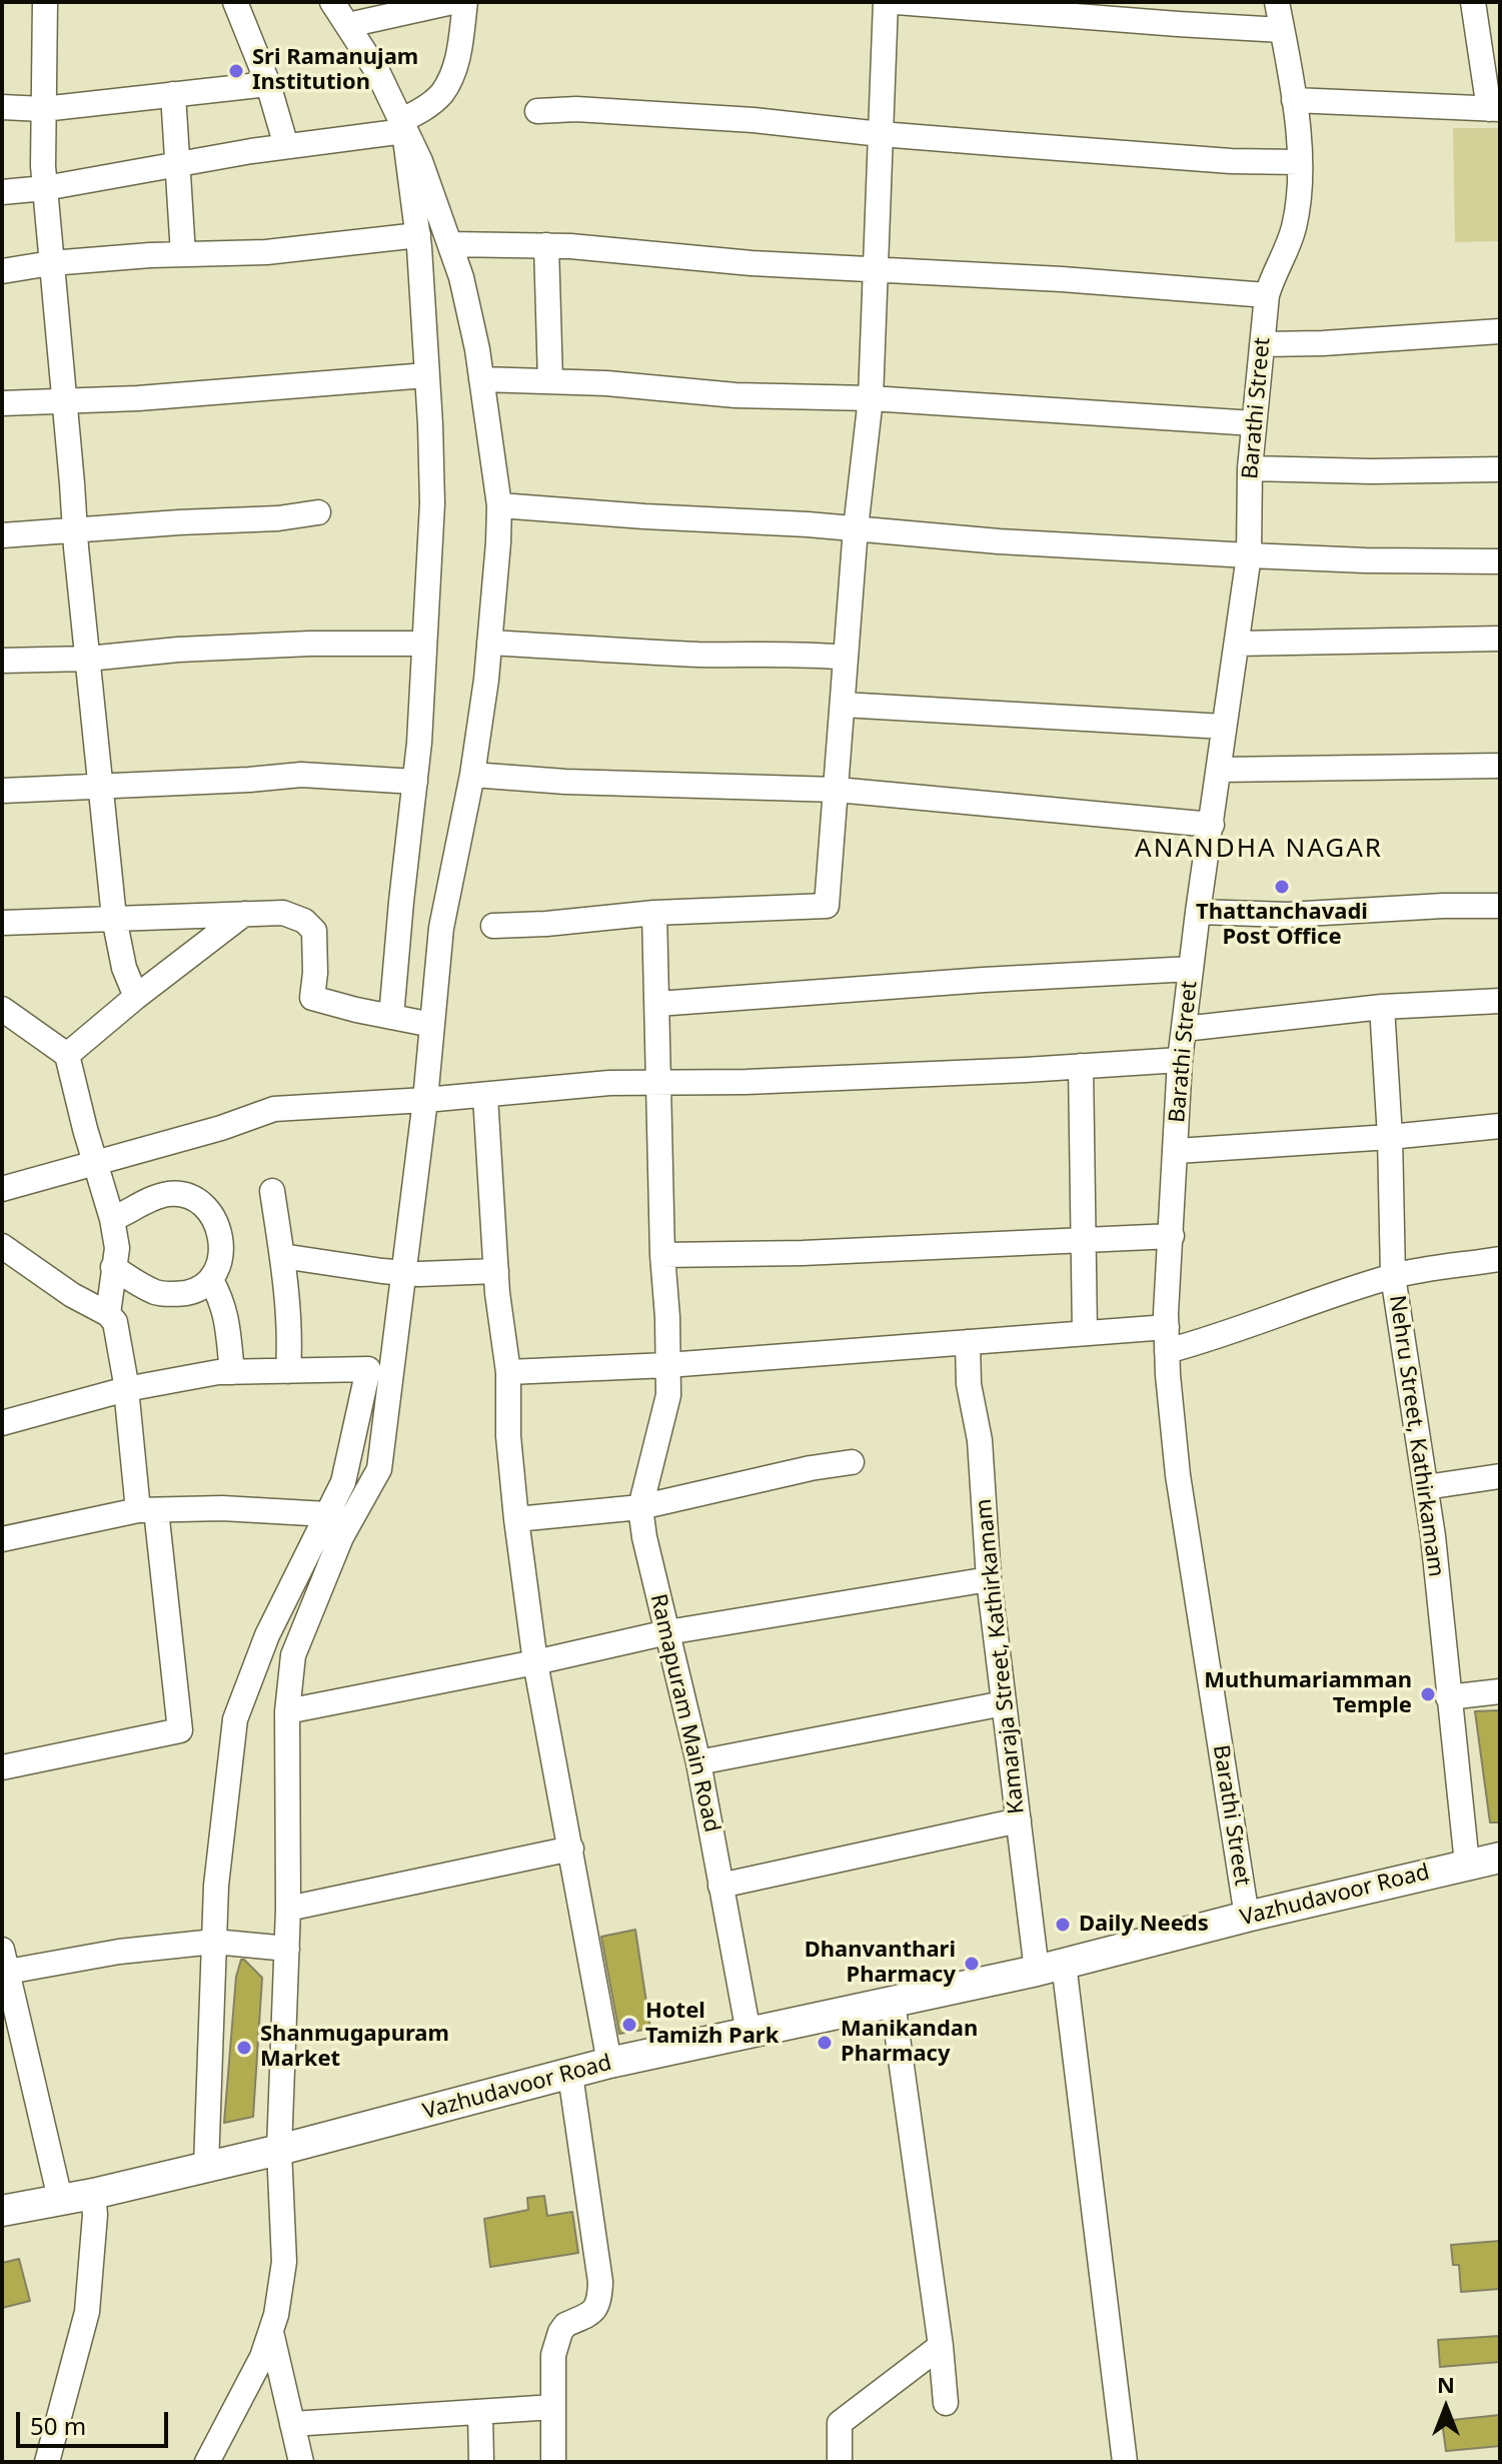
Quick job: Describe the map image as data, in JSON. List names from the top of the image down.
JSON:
{
  "streets": {
    "main road": ["Vazhudavoor Road"],
    "street": [
      "Barathi Street",
      "Nehru Street, Kathirkamam",
      "Kamaraja Street, Kathirkamam",
      "Ramapuram Main Road"
    ]
  },
  "crossings": [
    ["Barathi Street", "Vazhudavoor Road"],
    ["Nehru Street, Kathirkamam", "Vazhudavoor Road"],
    ["Kamaraja Street, Kathirkamam", "Vazhudavoor Road"],
    ["Ramapuram Main Road", "Vazhudavoor Road"]
  ],
  "districts": ["ANANDHA NAGAR"],
  "places": [
    "Sri Ramanujam Institution",
    "Thattanchavadi Post Office",
    "Muthumariamman Temple",
    "Daily Needs",
    "Dhanvanthari Pharmacy",
    "Hotel Tamizh Park",
    "Manikandan Pharmacy",
    "Shanmugapuram Market"
  ],
  "scale_bar": "50 m",
  "north": "top"
}
